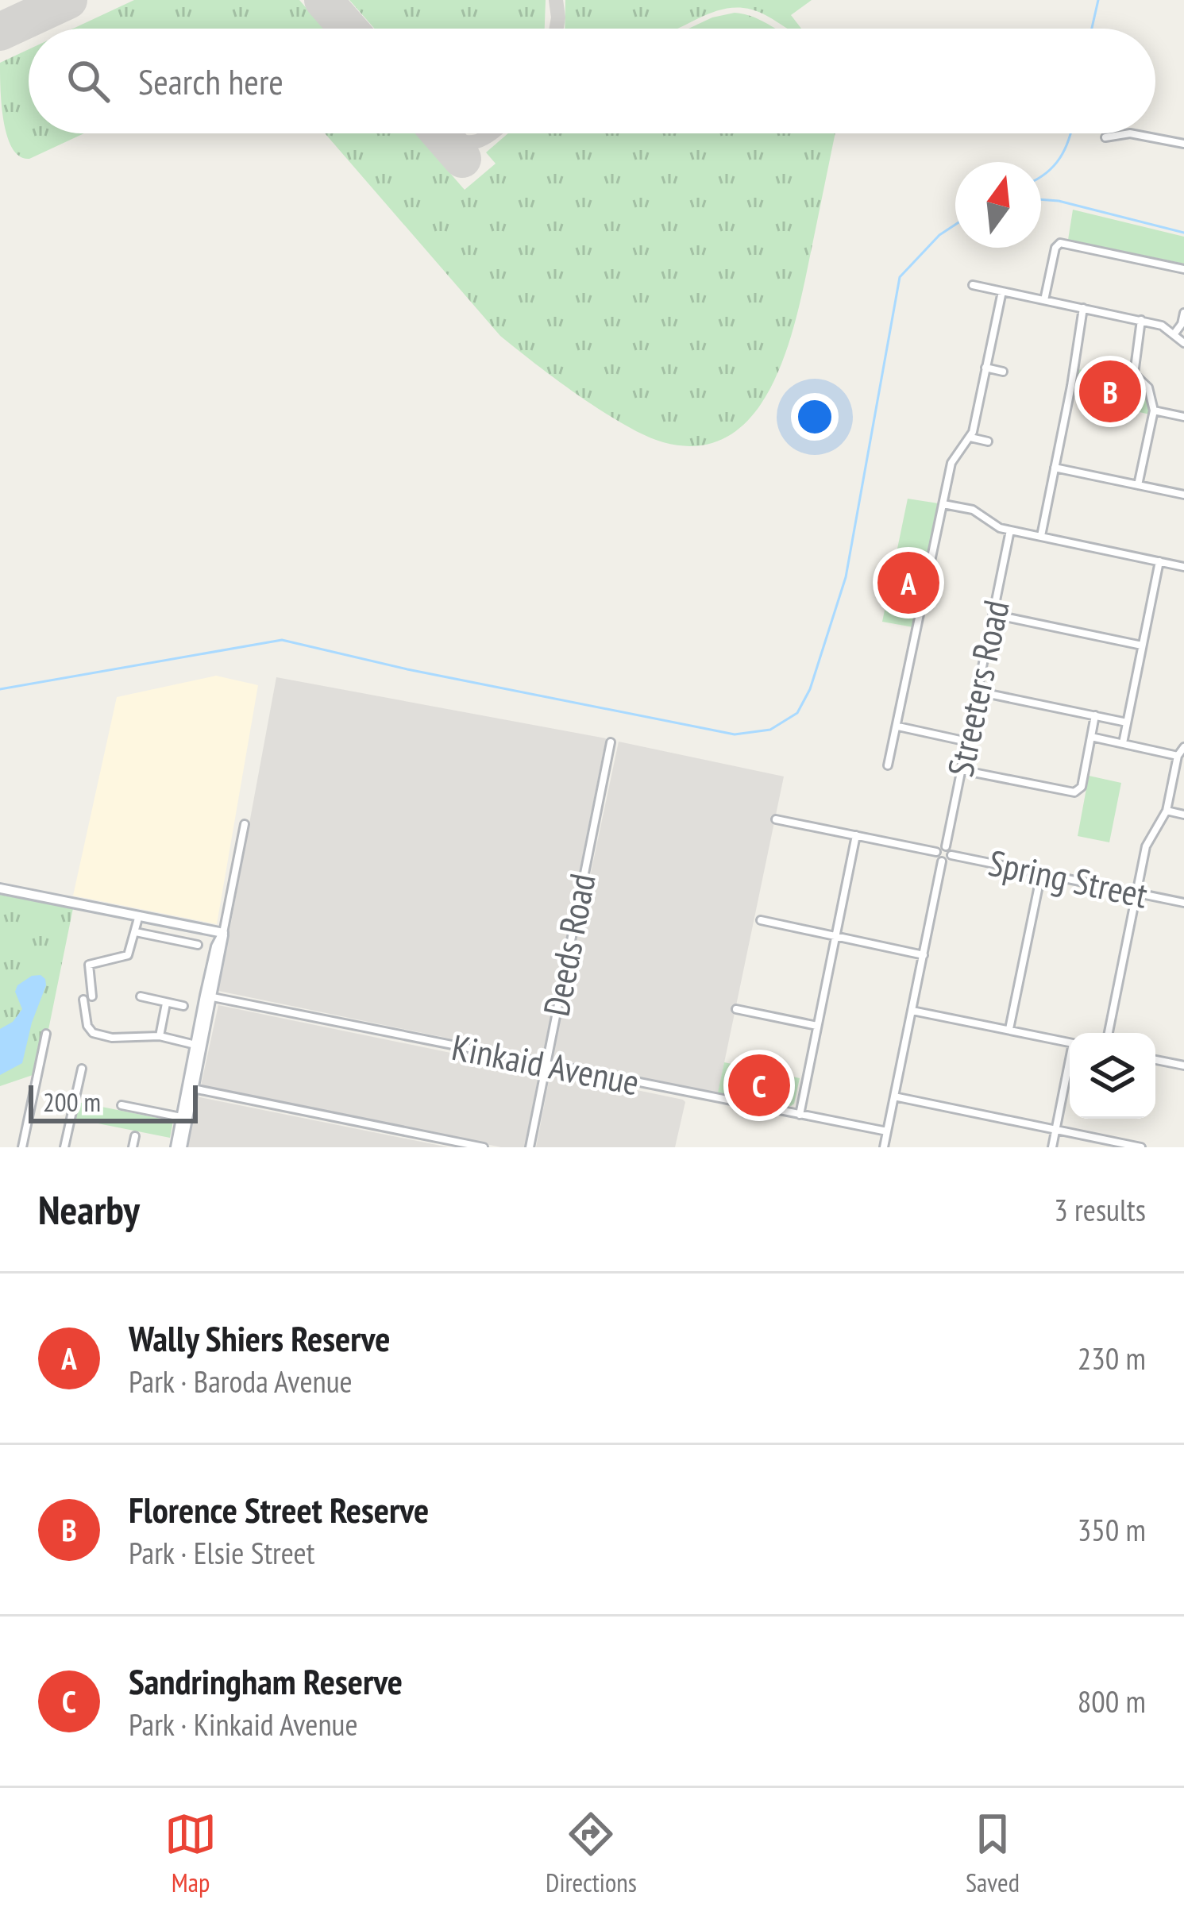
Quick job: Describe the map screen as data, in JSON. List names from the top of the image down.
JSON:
{
  "streets": {
    "street": [
      "Streeters Road",
      "Spring Street",
      "Deeds Road",
      "Kinkaid Avenue"
    ]
  },
  "crossings": [
    ["Deeds Road", "Kinkaid Avenue"]
  ],
  "scale_bar": "200 m",
  "north": "top",
  "page": {
    "search": "Search here",
    "pins": ["B", "A", "C"],
    "scale": "200 m",
    "heading": ["Nearby", "3 results"],
    "list": [
      {
        "mark": "A",
        "name": "Wally Shiers Reserve",
        "note": "Park · Baroda Avenue",
        "value": "230 m"
      },
      {
        "mark": "B",
        "name": "Florence Street Reserve",
        "note": "Park · Elsie Street",
        "value": "350 m"
      },
      {
        "mark": "C",
        "name": "Sandringham Reserve",
        "note": "Park · Kinkaid Avenue",
        "value": "800 m"
      }
    ],
    "nav": ["Map", "Directions", "Saved"]
  }
}
